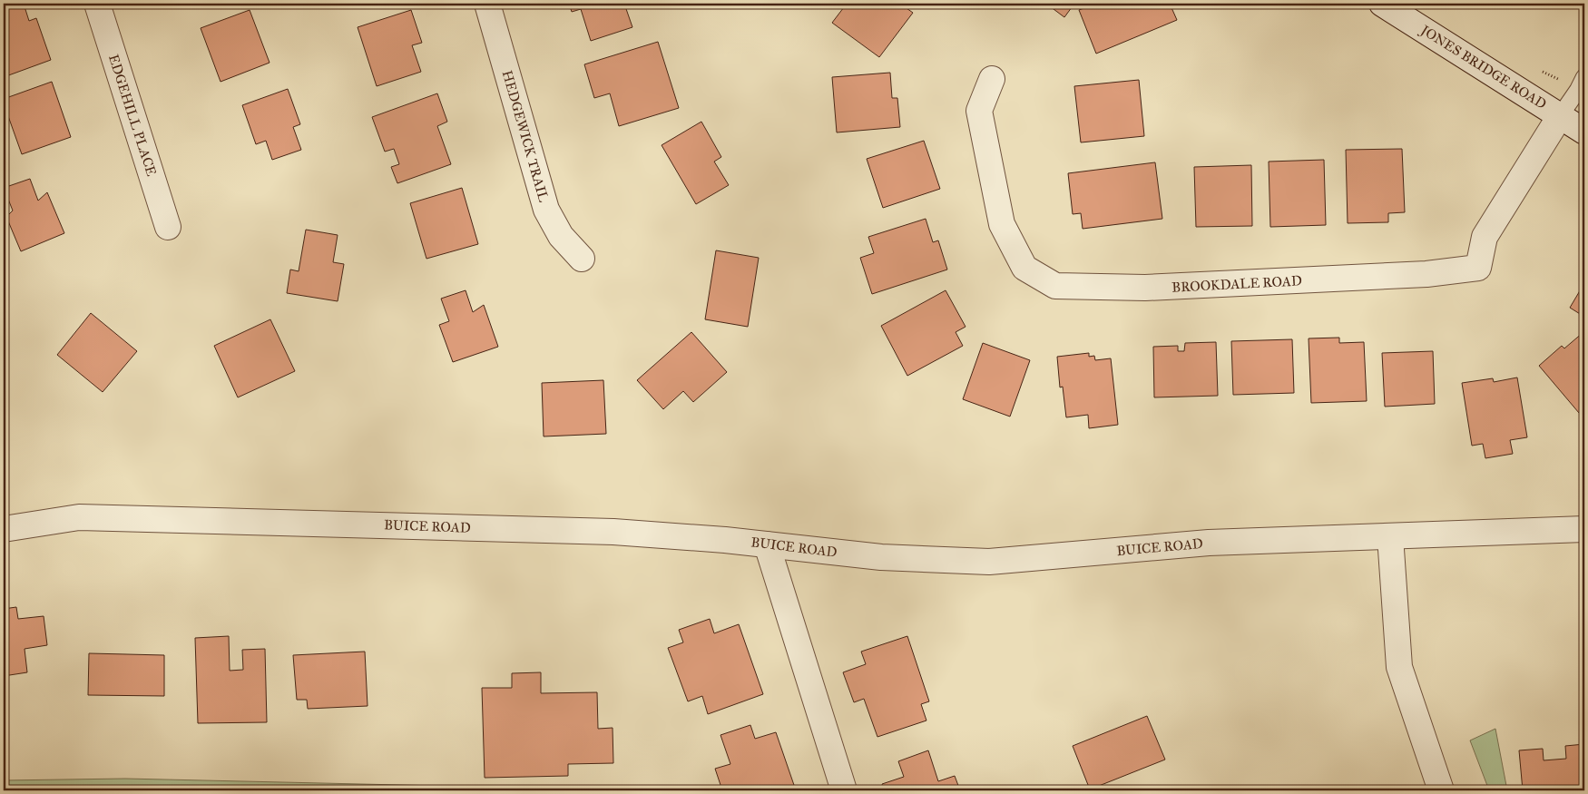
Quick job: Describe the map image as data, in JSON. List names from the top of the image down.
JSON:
{
  "streets": {
    "street": [
      "JONES BRIDGE ROAD",
      "EDGEHILL PLACE",
      "HEDGEWICK TRAIL",
      "BROOKDALE ROAD",
      "BUICE ROAD"
    ]
  },
  "crossings": [
    ["JONES BRIDGE ROAD", "BROOKDALE ROAD"]
  ]
}
